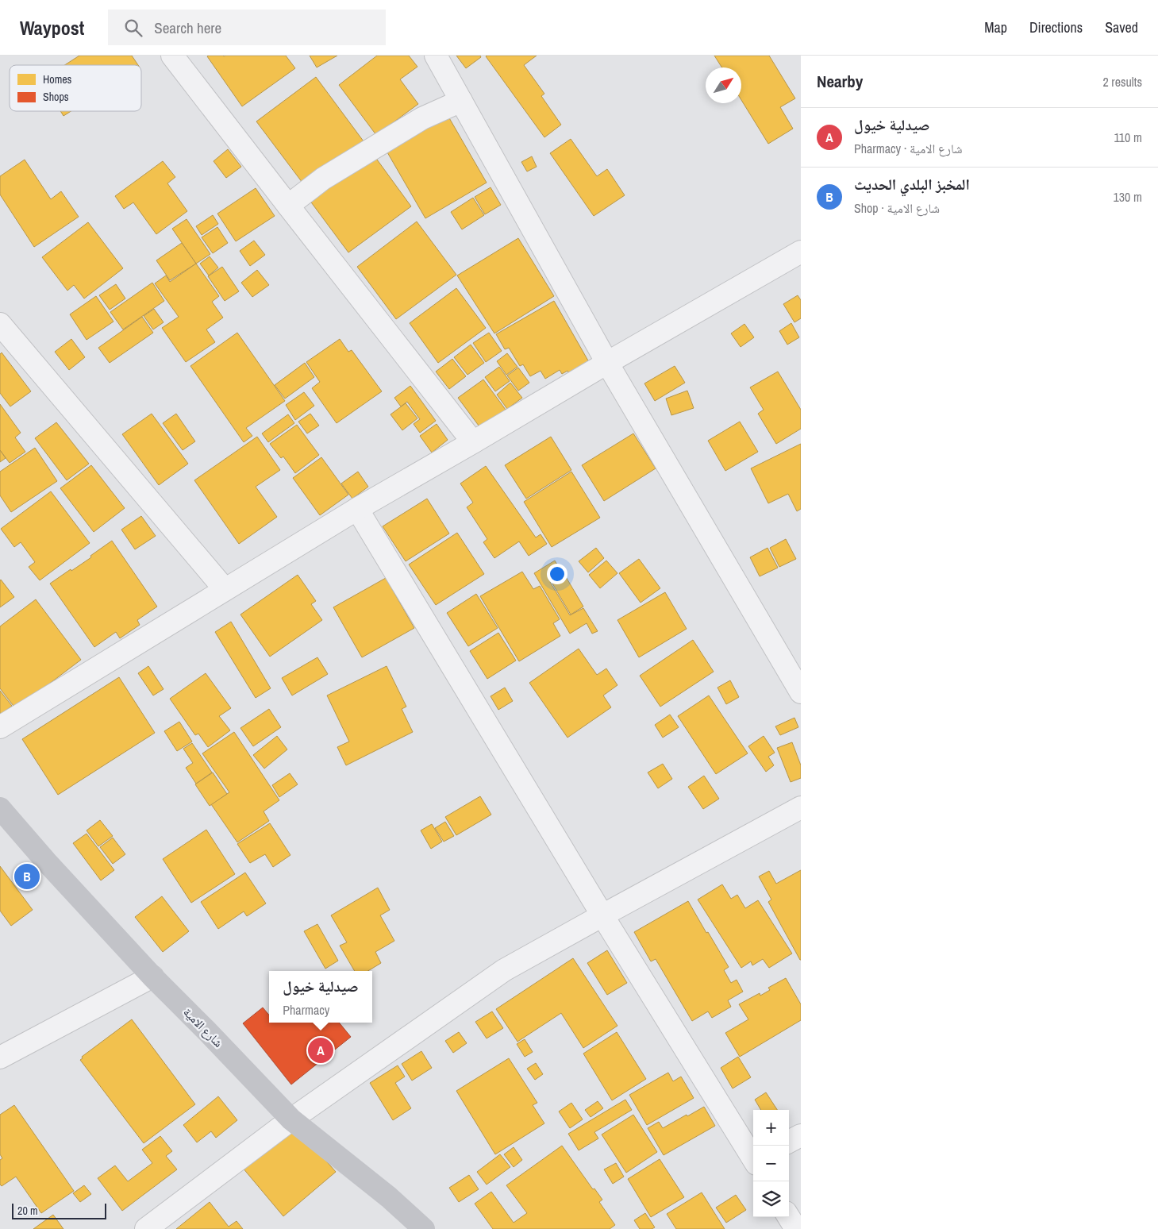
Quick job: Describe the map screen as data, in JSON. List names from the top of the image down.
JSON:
{
  "streets": {
    "street": ["شارع الامية"]
  },
  "legend": ["Homes", "Shops"],
  "scale_bar": "20 m",
  "north": "top right",
  "page": {
    "header": "Waypost",
    "search": "Search here",
    "nav": ["Map", "Directions", "Saved"],
    "heading": ["Nearby", "2 results"],
    "list": [
      {
        "mark": "A",
        "name": "صيدلية خيول",
        "note": "Pharmacy · شارع الامية",
        "value": "110 m"
      },
      {
        "mark": "B",
        "name": "المخبز البلدي الحديث",
        "note": "Shop · شارع الامية",
        "value": "130 m"
      }
    ],
    "pins": ["B", "A"],
    "popup": ["صيدلية خيول", "Pharmacy"],
    "map_buttons": ["+", "−"],
    "scale": "20 m"
  }
}
